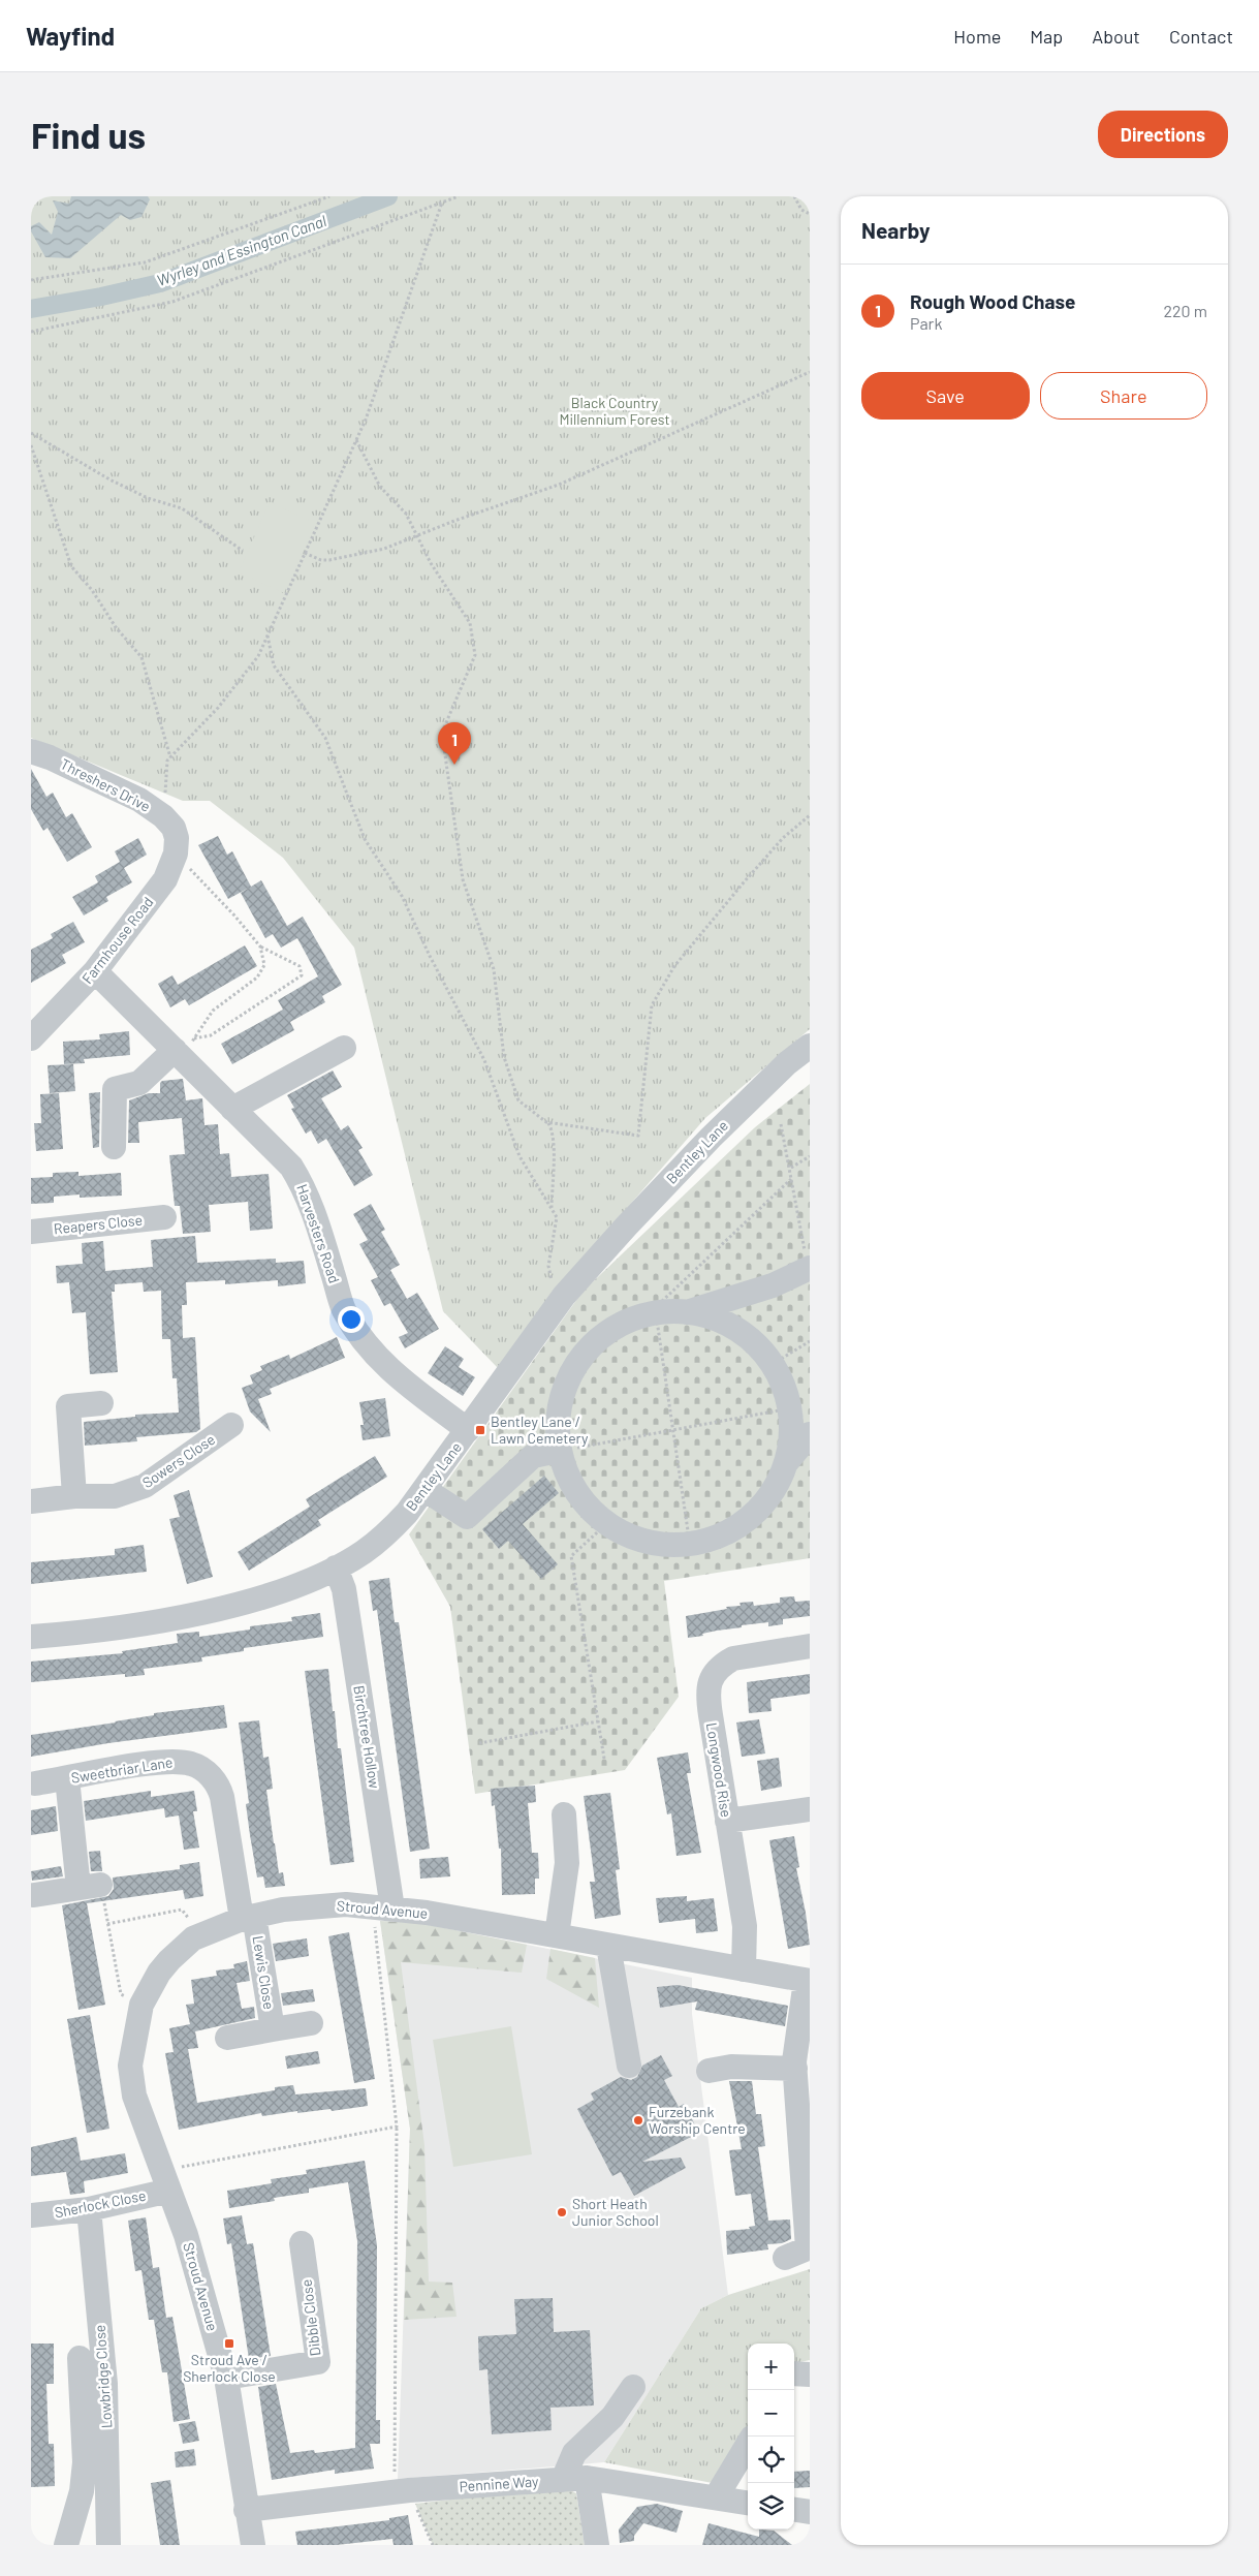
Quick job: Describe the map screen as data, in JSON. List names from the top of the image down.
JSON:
{
  "streets": {
    "street": [
      "Threshers Drive",
      "Farmhouse Road",
      "Bentley Lane",
      "Reapers Close",
      "Harvesters Road",
      "Sowers Close",
      "Birchtree Hollow",
      "Sweetbriar Lane",
      "Longwood Rise",
      "Stroud Avenue",
      "Lewis Close",
      "Sherlock Close",
      "Dibble Close",
      "Lowbridge Close",
      "Pennine Way"
    ]
  },
  "crossings": [
    ["Threshers Drive", "Farmhouse Road"],
    ["Farmhouse Road", "Harvesters Road"],
    ["Bentley Lane", "Harvesters Road"],
    ["Bentley Lane", "Birchtree Hollow"],
    ["Birchtree Hollow", "Stroud Avenue"],
    ["Sweetbriar Lane", "Stroud Avenue"],
    ["Sweetbriar Lane", "Lewis Close"],
    ["Longwood Rise", "Stroud Avenue"],
    ["Stroud Avenue", "Lewis Close"],
    ["Stroud Avenue", "Sherlock Close"],
    ["Stroud Avenue", "Dibble Close"],
    ["Stroud Avenue", "Pennine Way"],
    ["Sherlock Close", "Lowbridge Close"]
  ],
  "water": ["Wyrley and Essington Canal"],
  "parks": ["Black Country Millennium Forest"],
  "places": {
    "transit": ["Bentley Lane / Lawn Cemetery", "Stroud Ave / Sherlock Close"],
    "other": ["Furzebank Worship Centre", "Short Heath Junior School"]
  },
  "page": {
    "header": "Wayfind",
    "nav": [
      "Home",
      "Map",
      "About",
      "Contact"
    ],
    "buttons": [
      "Directions",
      ["Save", "Share"]
    ],
    "title": "Find us",
    "heading": "Nearby",
    "list": [
      {
        "mark": "1",
        "name": "Rough Wood Chase",
        "note": "Park",
        "value": "220 m"
      }
    ],
    "pins": "1",
    "map_buttons": ["+", "−"]
  }
}
